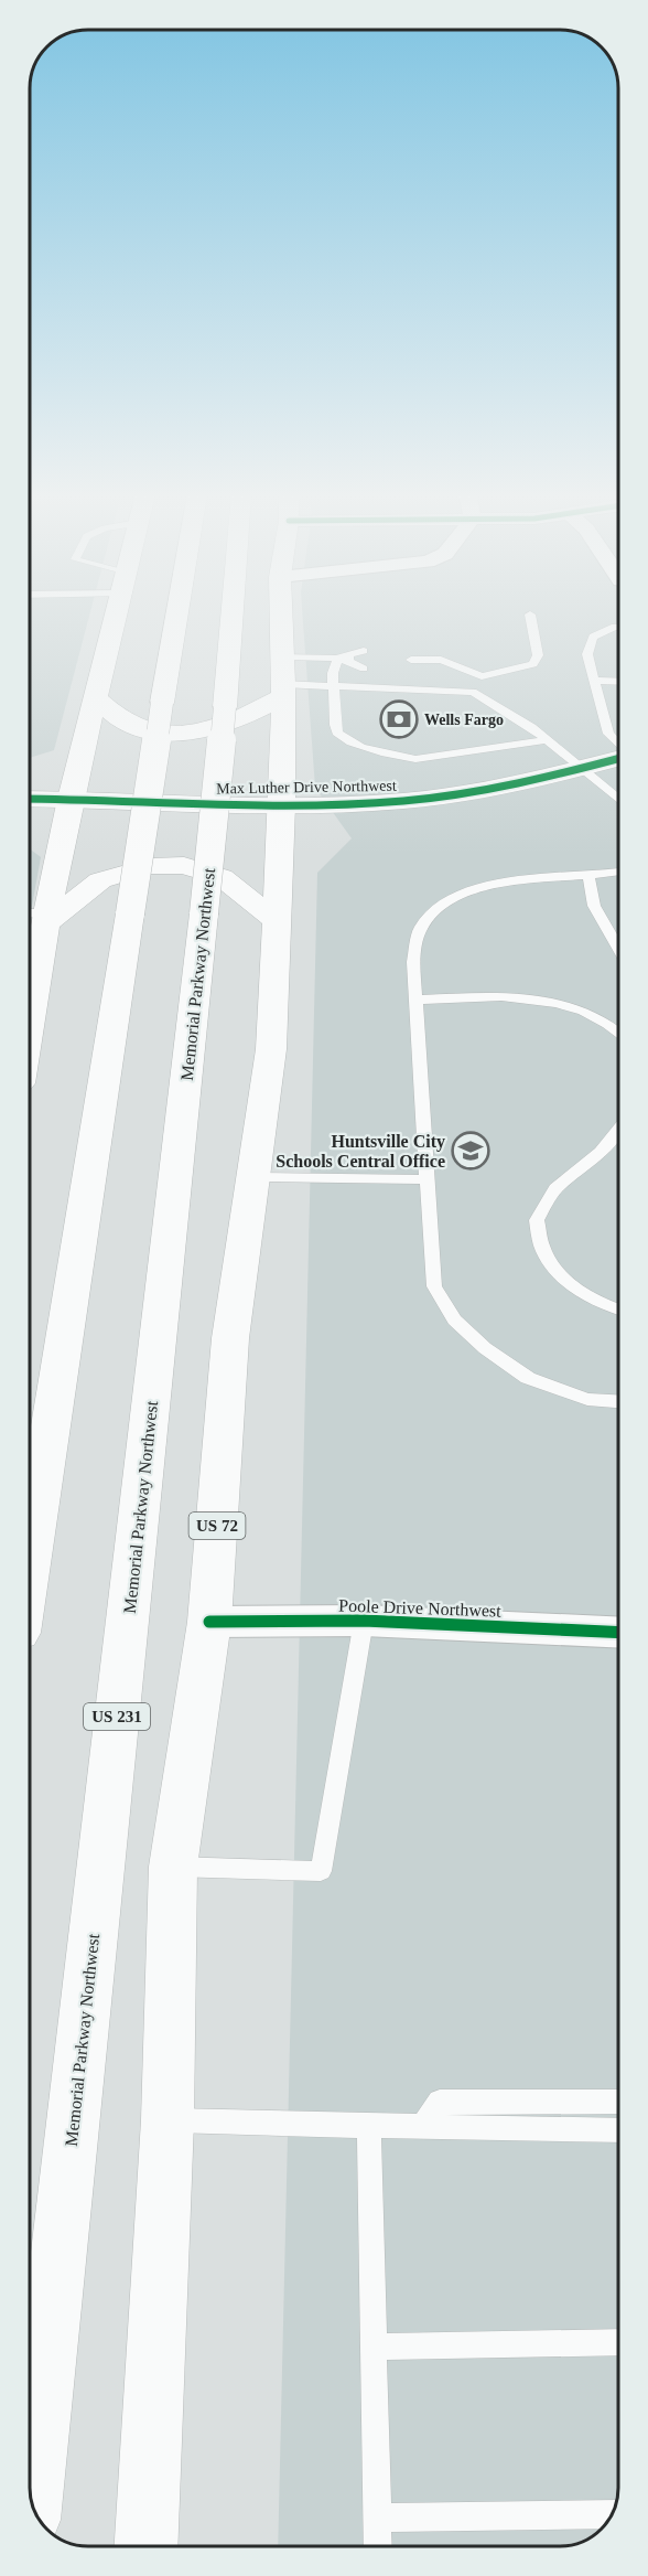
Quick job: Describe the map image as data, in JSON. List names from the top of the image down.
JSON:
{
  "streets": {
    "main road": [
      "Max Luther Drive Northwest",
      "Memorial Parkway Northwest",
      "US 72",
      "US 231"
    ],
    "street": ["Poole Drive Northwest"]
  },
  "crossings": [
    ["Max Luther Drive Northwest", "US 72"],
    ["US 72", "Poole Drive Northwest"]
  ],
  "places": {
    "bank": ["Wells Fargo"],
    "school or university": ["Huntsville City Schools Central Office"]
  }
}
